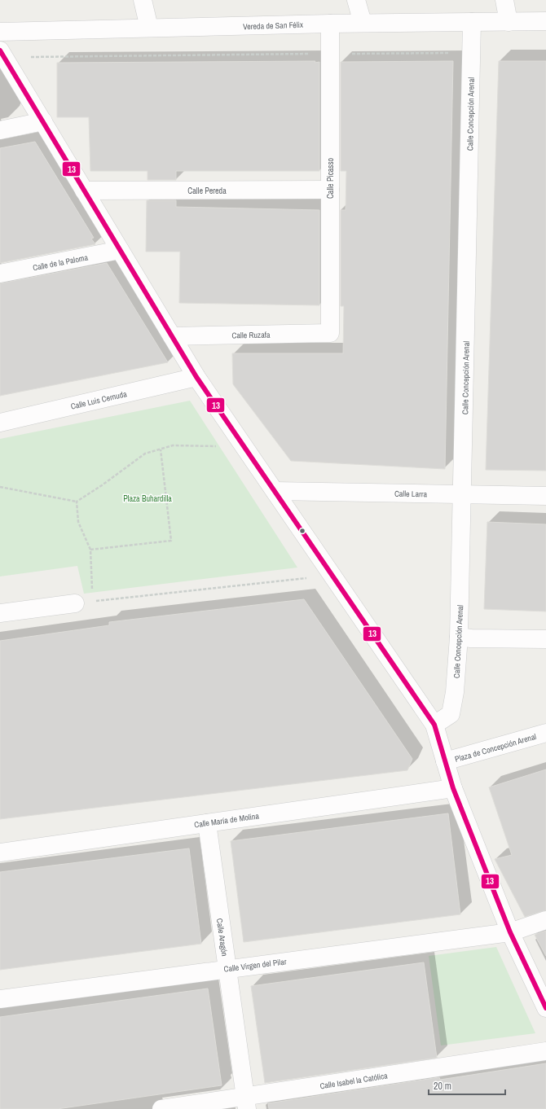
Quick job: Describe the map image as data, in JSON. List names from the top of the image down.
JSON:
{
  "streets": {
    "street": [
      "Vereda de San Félix",
      "Calle Concepción Arenal",
      "Calle Picasso",
      "Calle Pereda",
      "Calle de la Paloma",
      "Calle Ruzafa",
      "Calle Luis Cernuda",
      "Calle Larra",
      "Plaza de Concepción Arenal",
      "Calle María de Molina",
      "Calle Aragón",
      "Calle Virgen del Pilar",
      "Calle Isabel la Católica"
    ]
  },
  "crossings": [
    ["Vereda de San Félix", "Calle Concepción Arenal"],
    ["Vereda de San Félix", "Calle Picasso"],
    ["Calle Concepción Arenal", "Calle Larra"],
    ["Calle Picasso", "Calle Pereda"],
    ["Calle Picasso", "Calle Ruzafa"],
    ["Calle María de Molina", "Calle Aragón"],
    ["Calle Aragón", "Calle Virgen del Pilar"],
    ["Calle Aragón", "Calle Isabel la Católica"]
  ],
  "parks": ["Plaza Buhardilla"],
  "lines": ["transit line 13"],
  "scale_bar": "20 m"
}
